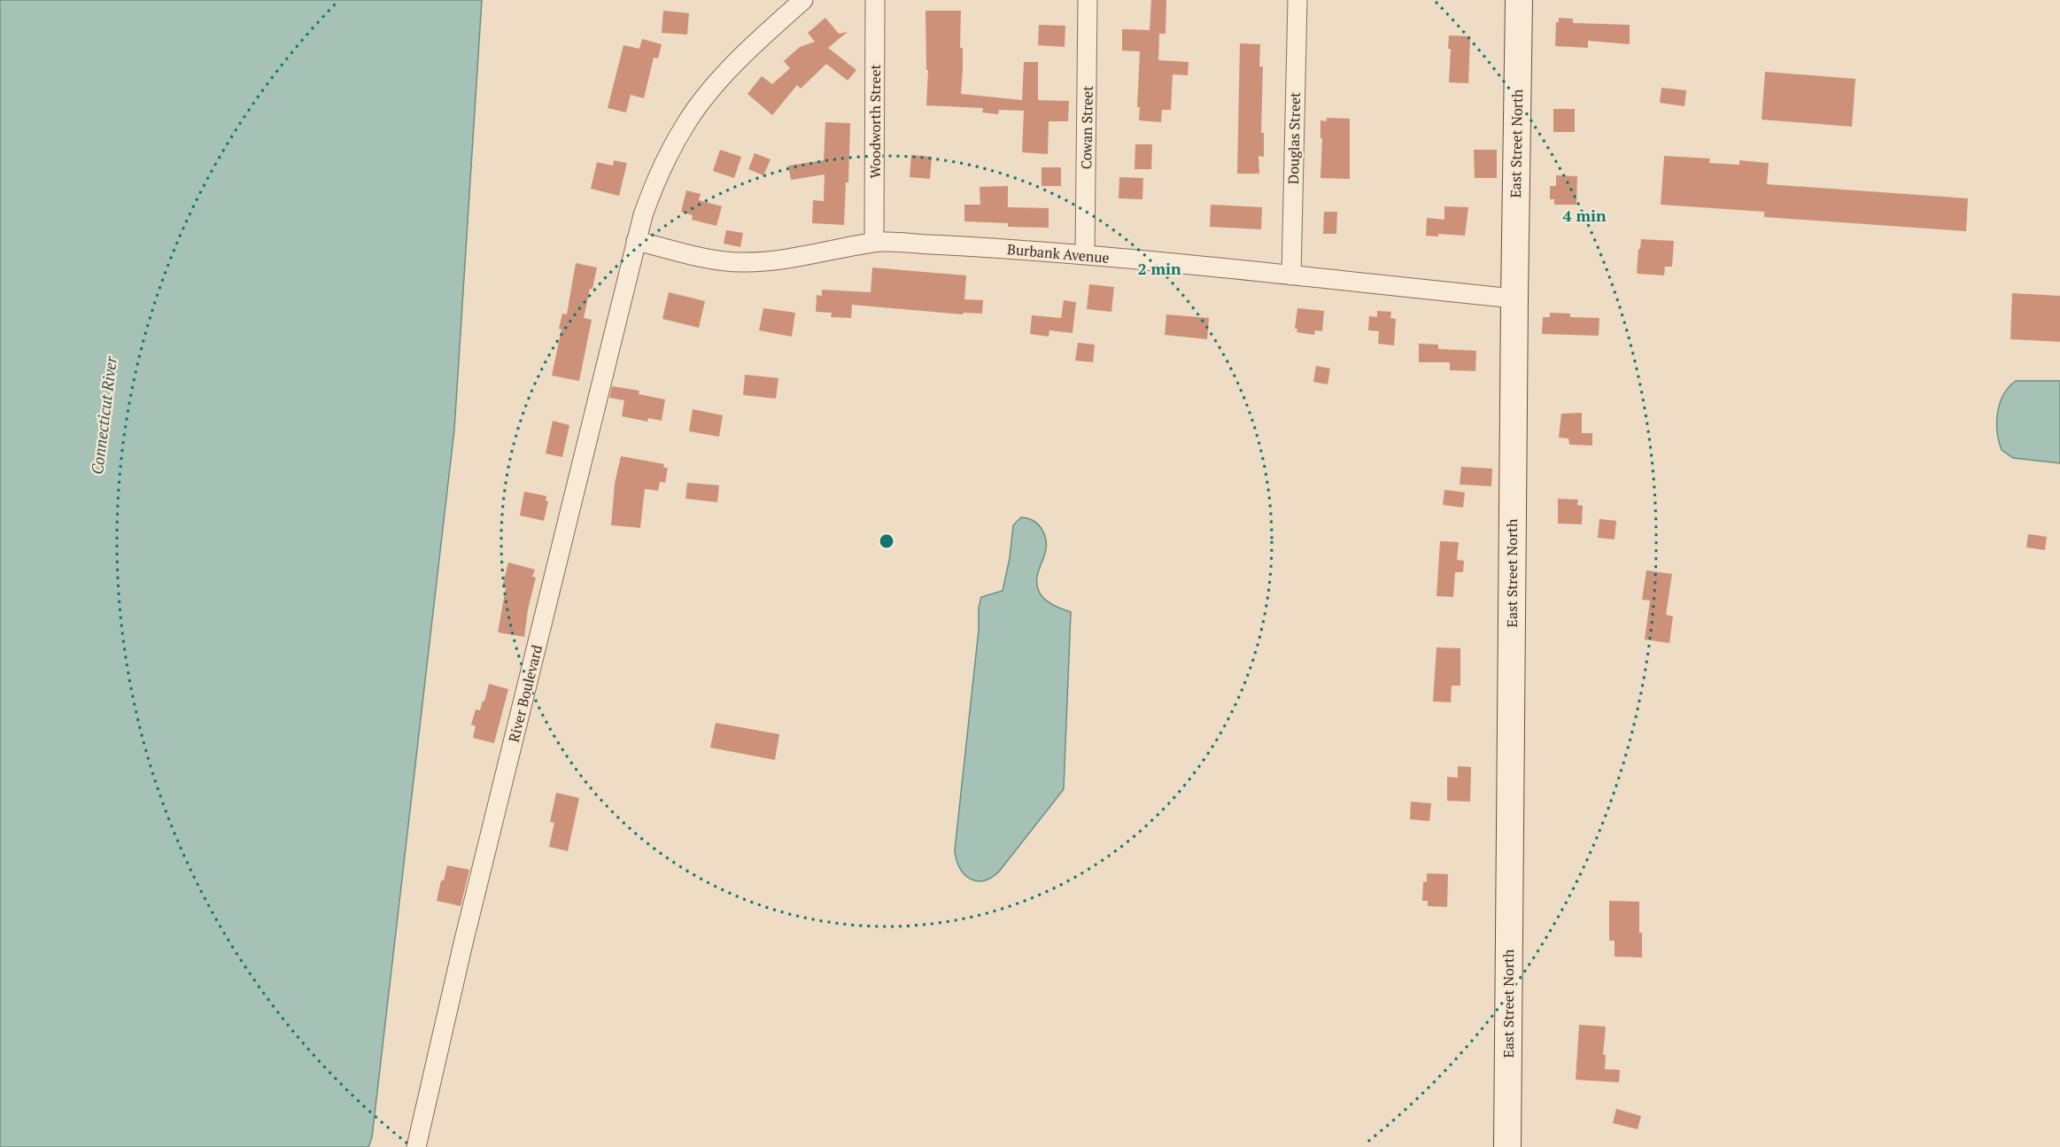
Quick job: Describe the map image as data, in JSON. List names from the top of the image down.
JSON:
{
  "streets": {
    "main road": ["East Street North"],
    "street": [
      "Woodworth Street",
      "Cowan Street",
      "Douglas Street",
      "Burbank Avenue",
      "River Boulevard"
    ]
  },
  "crossings": [
    ["Woodworth Street", "Burbank Avenue"],
    ["Cowan Street", "Burbank Avenue"],
    ["Douglas Street", "Burbank Avenue"],
    ["East Street North", "Burbank Avenue"],
    ["Burbank Avenue", "River Boulevard"]
  ],
  "water": ["Connecticut River"],
  "rings": ["4 min", "2 min"]
}
